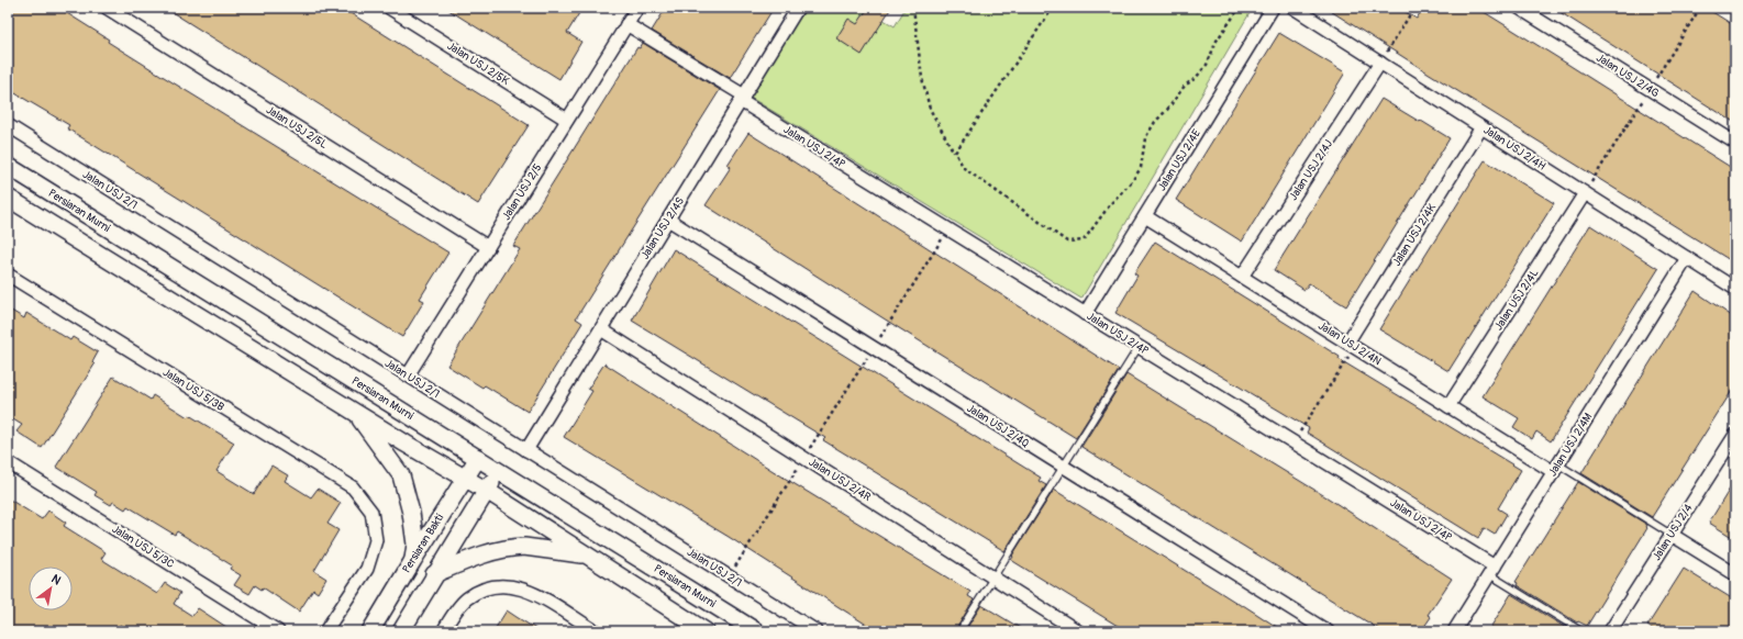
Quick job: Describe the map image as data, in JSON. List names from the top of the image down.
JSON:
{
  "streets": {
    "main road": ["Persiaran Murni", "Persiaran Bakti"],
    "street": [
      "Jalan USJ 2/5K",
      "Jalan USJ 2/4G",
      "Jalan USJ 2/5L",
      "Jalan USJ 2/4P",
      "Jalan USJ 2/4H",
      "Jalan USJ 2/4E",
      "Jalan USJ 2/4J",
      "Jalan USJ 2/1",
      "Jalan USJ 2/5",
      "Jalan USJ 2/4S",
      "Jalan USJ 2/4K",
      "Jalan USJ 2/4L",
      "Jalan USJ 2/4N",
      "Jalan USJ 5/3B",
      "Jalan USJ 2/4Q",
      "Jalan USJ 2/4M",
      "Jalan USJ 2/4R",
      "Jalan USJ 2/4",
      "Jalan USJ 5/3C"
    ]
  },
  "crossings": [
    ["Jalan USJ 2/5K", "Jalan USJ 2/5"],
    ["Jalan USJ 2/5L", "Jalan USJ 2/5"],
    ["Jalan USJ 2/4P", "Jalan USJ 2/4E"],
    ["Jalan USJ 2/4P", "Jalan USJ 2/5"],
    ["Jalan USJ 2/4P", "Jalan USJ 2/4S"],
    ["Jalan USJ 2/4P", "Jalan USJ 2/4M"],
    ["Jalan USJ 2/4H", "Jalan USJ 2/4J"],
    ["Jalan USJ 2/4H", "Jalan USJ 2/4K"],
    ["Jalan USJ 2/4H", "Jalan USJ 2/4L"],
    ["Jalan USJ 2/4H", "Jalan USJ 2/4M"],
    ["Jalan USJ 2/4E", "Jalan USJ 2/4N"],
    ["Jalan USJ 2/4J", "Jalan USJ 2/4N"],
    ["Jalan USJ 2/1", "Jalan USJ 2/5"],
    ["Jalan USJ 2/1", "Jalan USJ 2/4S"],
    ["Persiaran Murni", "Persiaran Bakti"],
    ["Jalan USJ 2/4S", "Jalan USJ 2/4Q"],
    ["Jalan USJ 2/4S", "Jalan USJ 2/4R"],
    ["Jalan USJ 2/4K", "Jalan USJ 2/4N"],
    ["Jalan USJ 2/4L", "Jalan USJ 2/4N"],
    ["Jalan USJ 2/4N", "Jalan USJ 2/4M"]
  ],
  "north": "top right"
}
